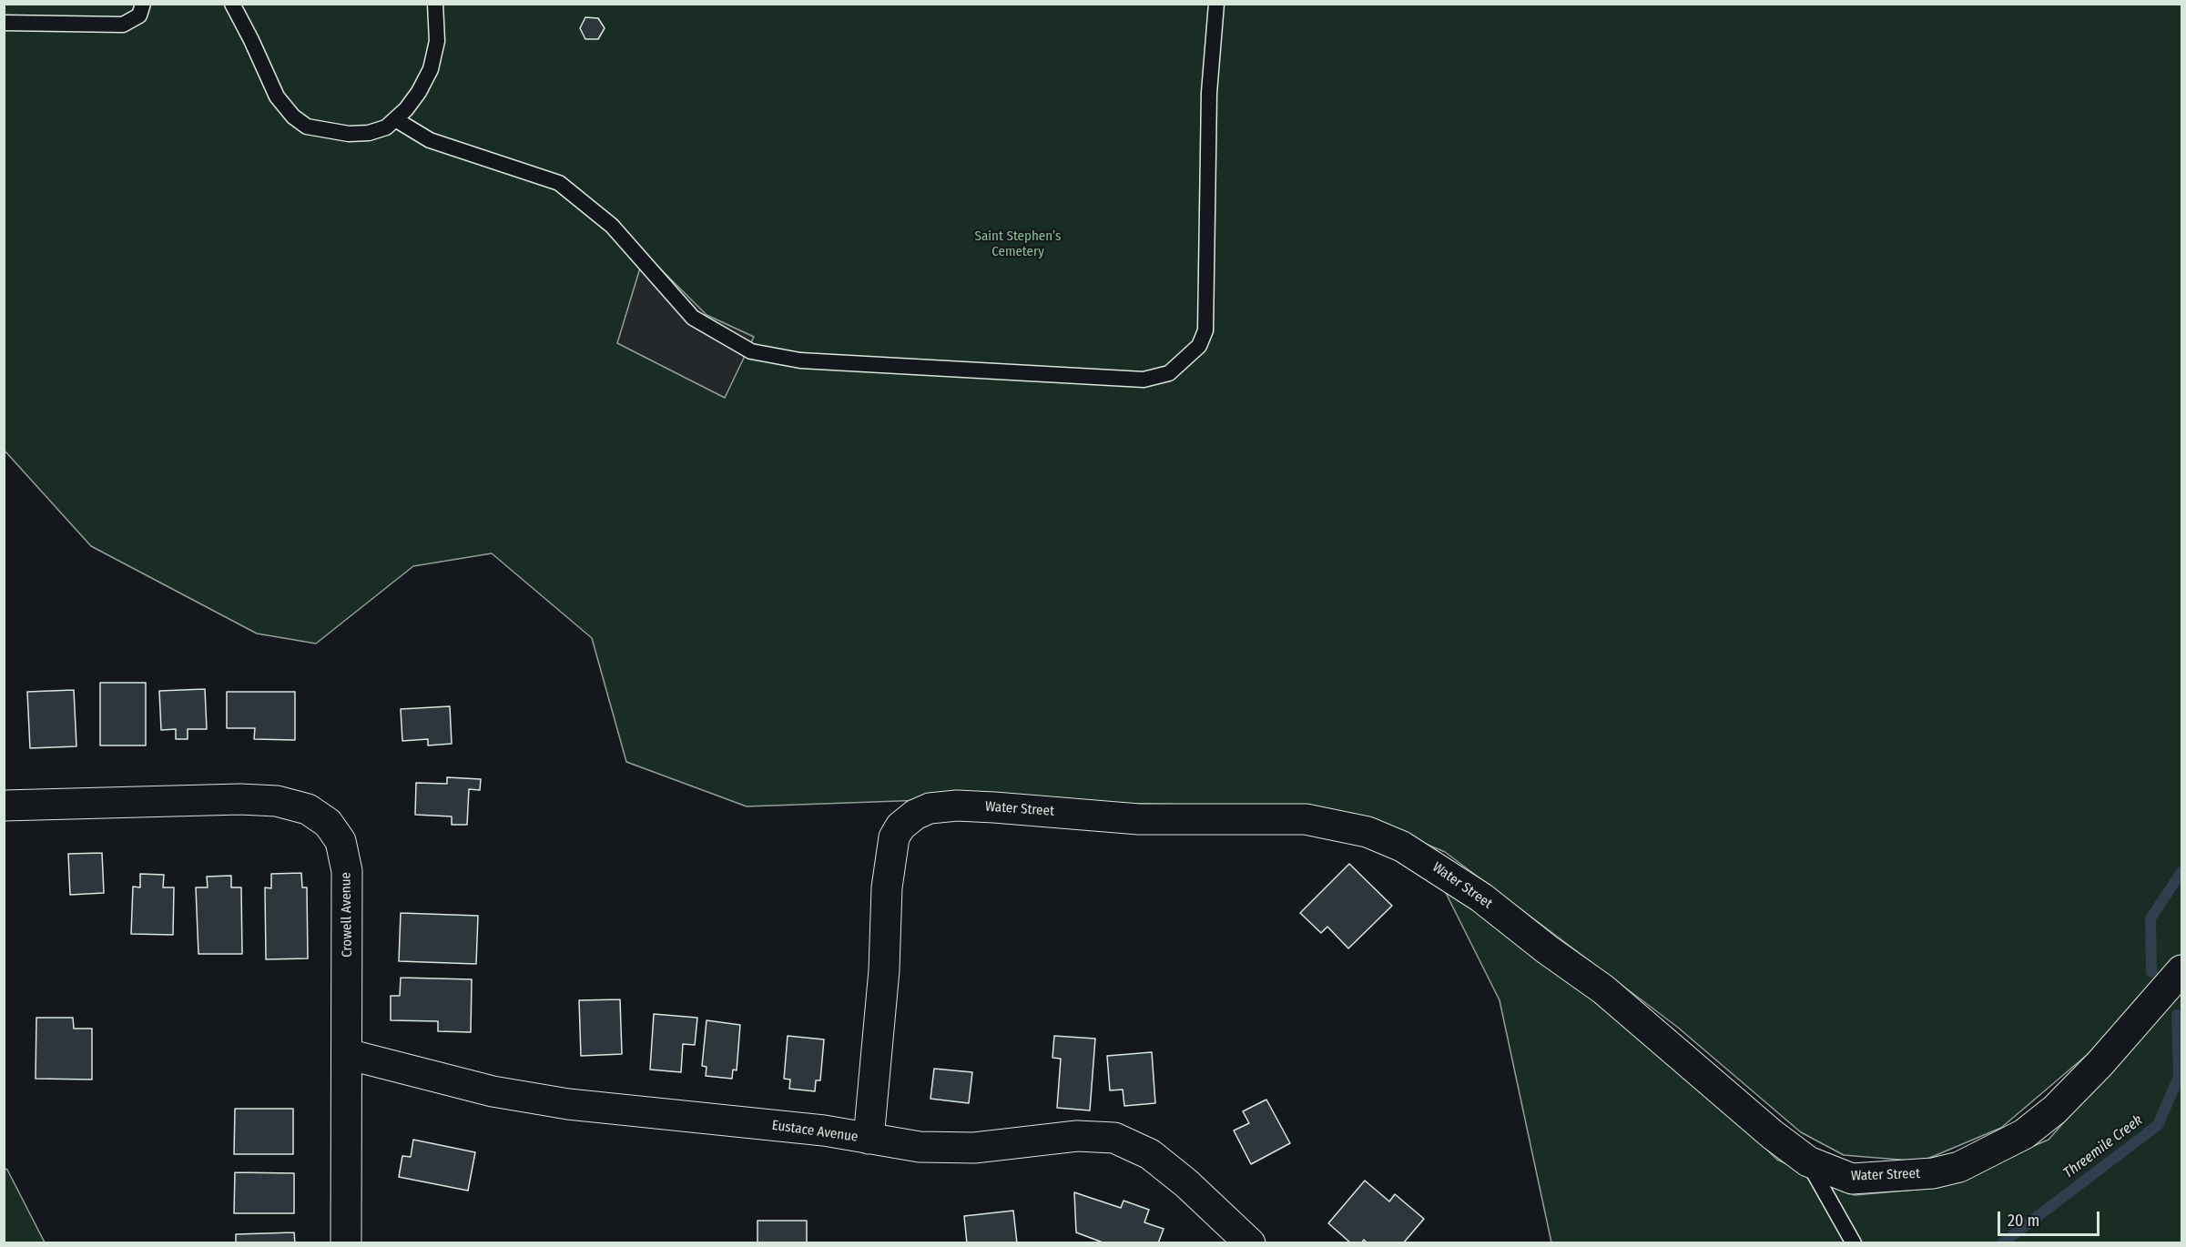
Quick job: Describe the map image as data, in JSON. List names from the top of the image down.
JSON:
{
  "streets": {
    "street": ["Water Street", "Crowell Avenue", "Eustace Avenue"]
  },
  "crossings": [
    ["Water Street", "Eustace Avenue"],
    ["Crowell Avenue", "Eustace Avenue"]
  ],
  "water": ["Threemile Creek"],
  "parks": ["Saint Stephen’s Cemetery"],
  "scale_bar": "20 m"
}
